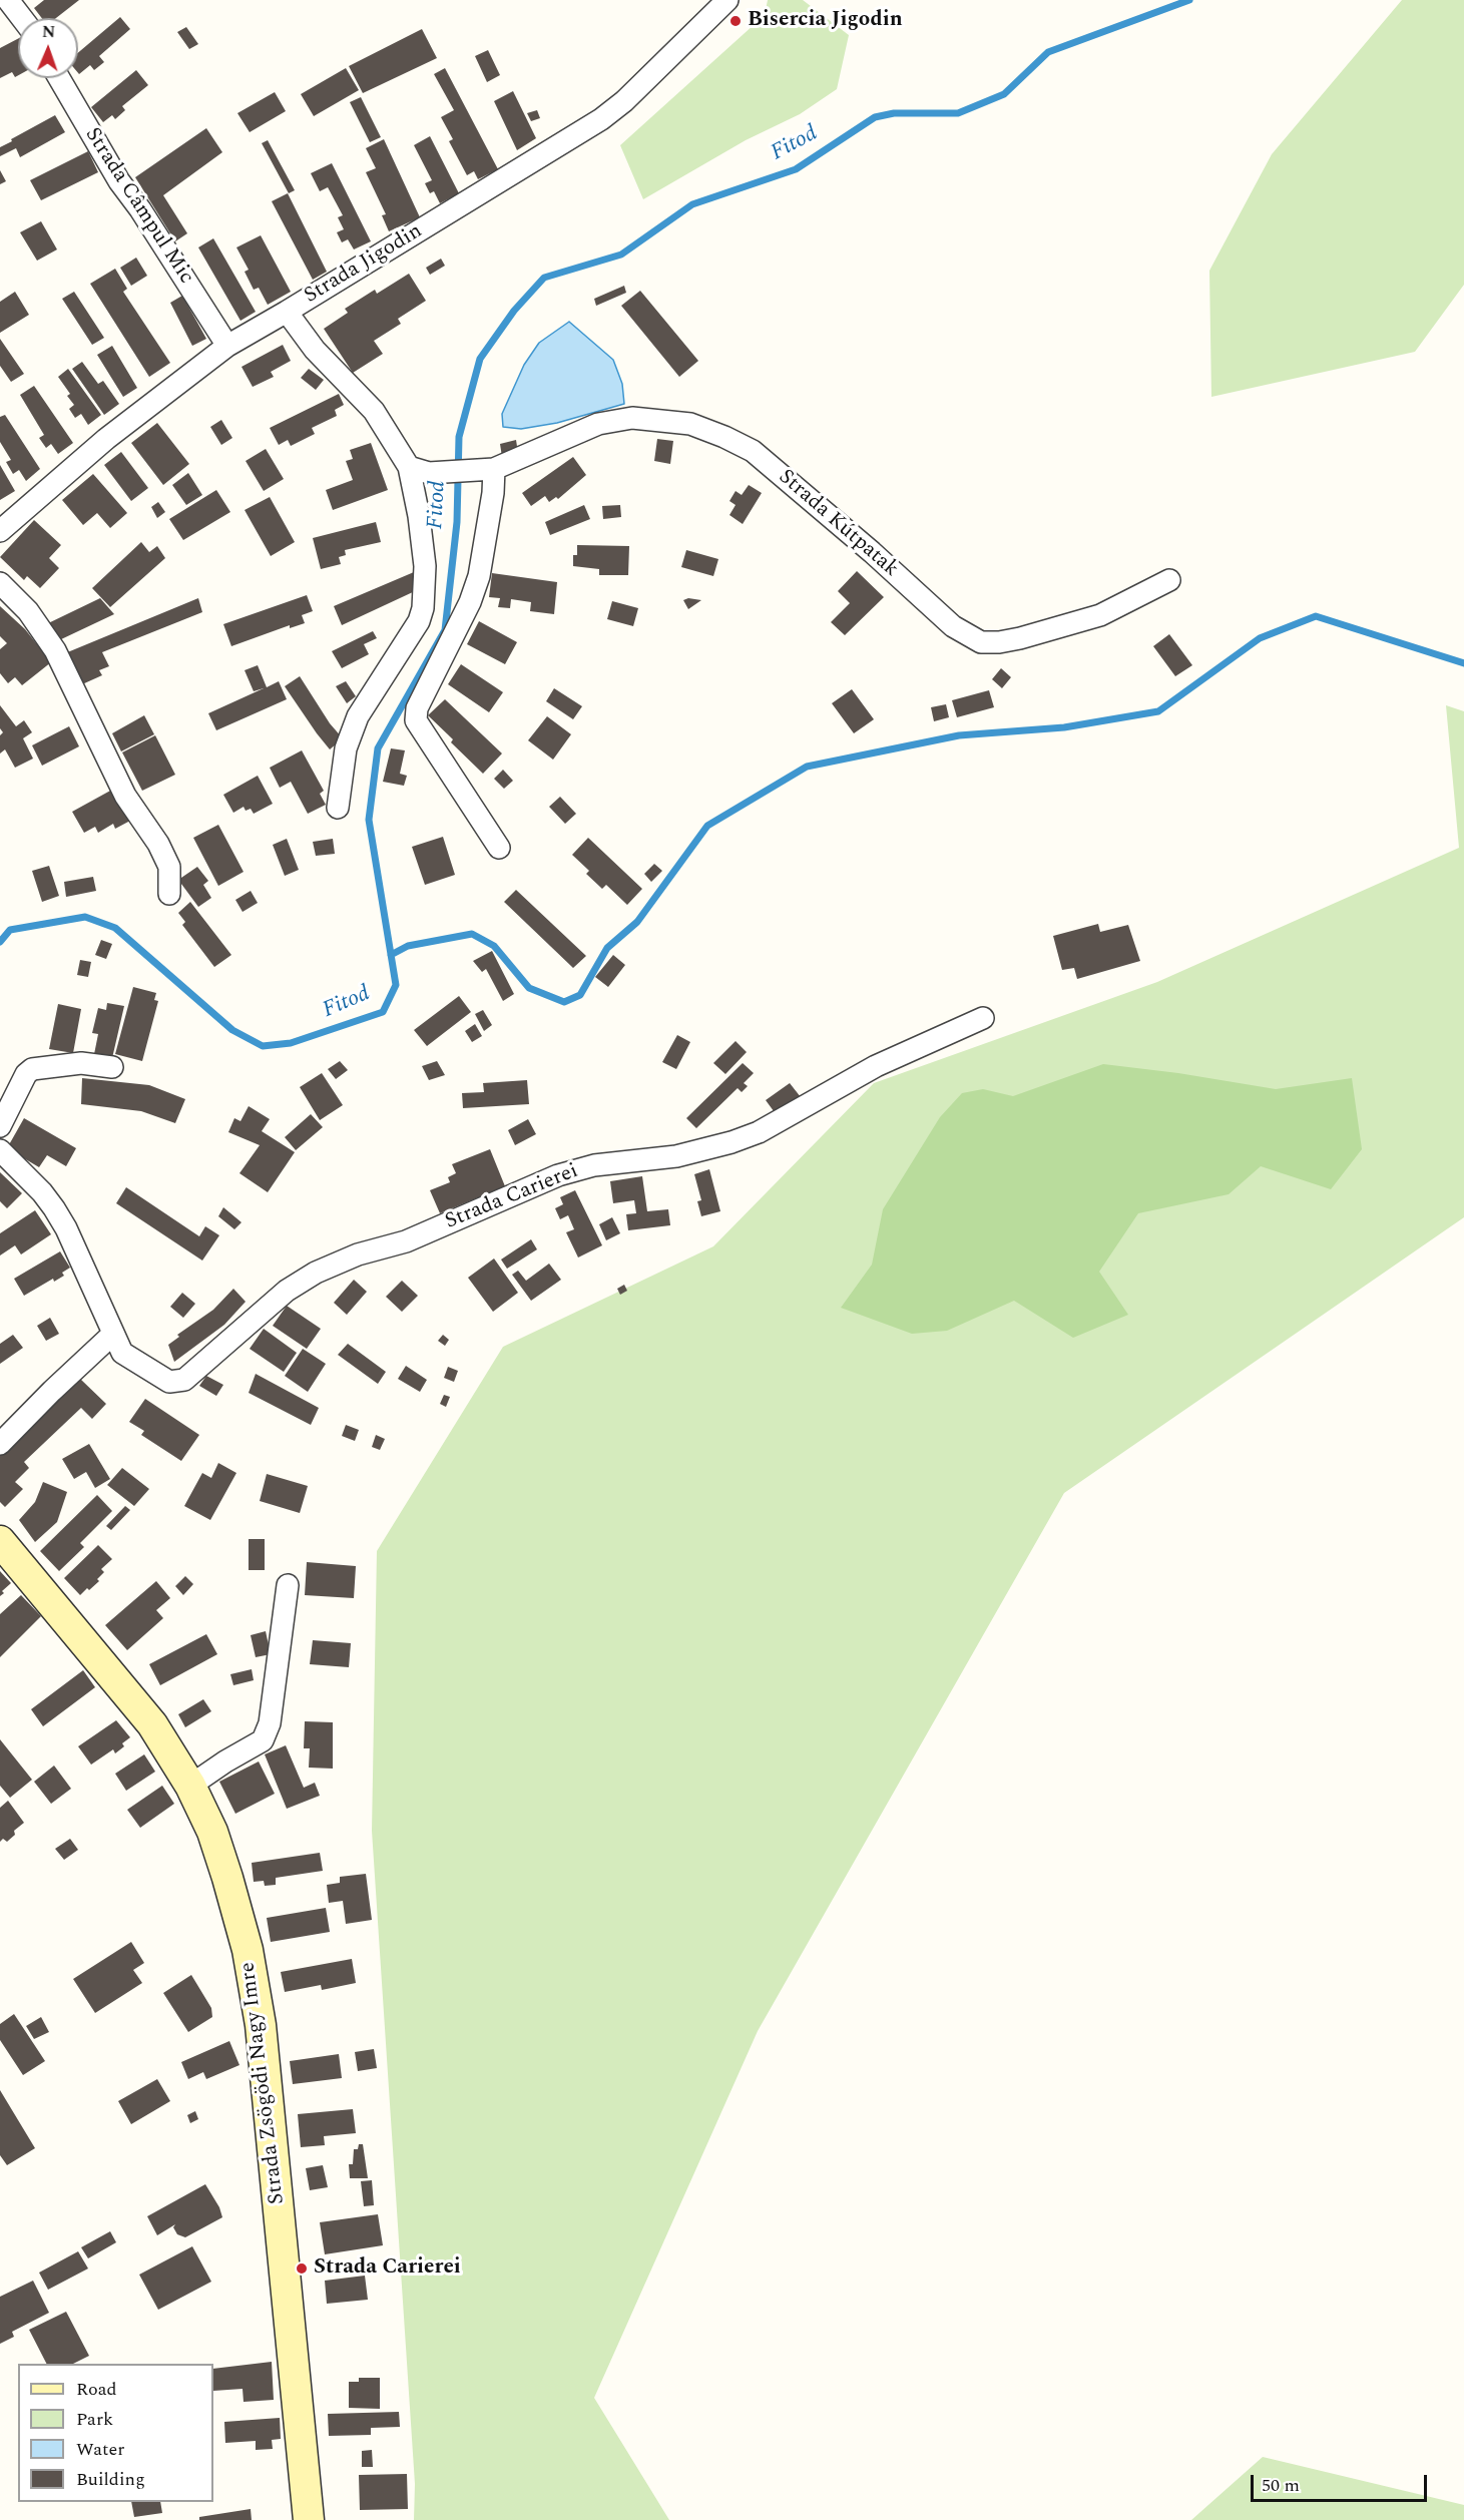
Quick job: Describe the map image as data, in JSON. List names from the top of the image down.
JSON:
{
  "streets": {
    "main road": ["Strada Zsögödi Nagy Imre"],
    "street": [
      "Strada Câmpul Mic",
      "Strada Jigodin",
      "Strada Kútpatak",
      "Strada Carierei"
    ]
  },
  "crossings": [
    ["Strada Câmpul Mic", "Strada Jigodin"]
  ],
  "water": ["Fitod"],
  "places": ["Bisercia Jigodin", "Strada Carierei"],
  "legend": [
    "Road",
    "Park",
    "Water",
    "Building"
  ],
  "scale_bar": "50 m",
  "north": "top"
}
